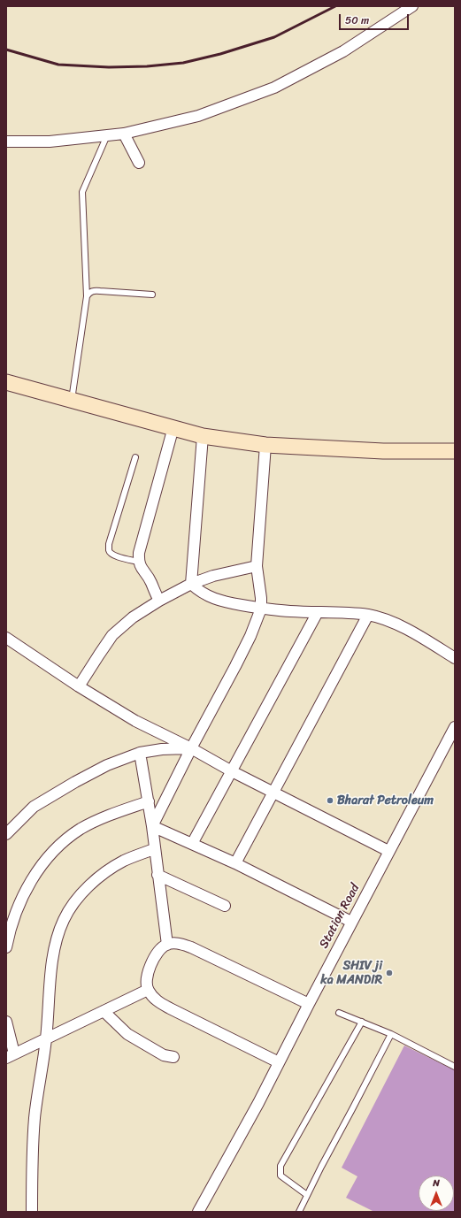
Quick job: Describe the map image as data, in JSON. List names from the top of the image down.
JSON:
{
  "streets": {
    "street": ["Station Road"]
  },
  "places": ["Bharat Petroleum", "SHIV ji ka MANDIR"],
  "scale_bar": "50 m",
  "north": "top"
}
